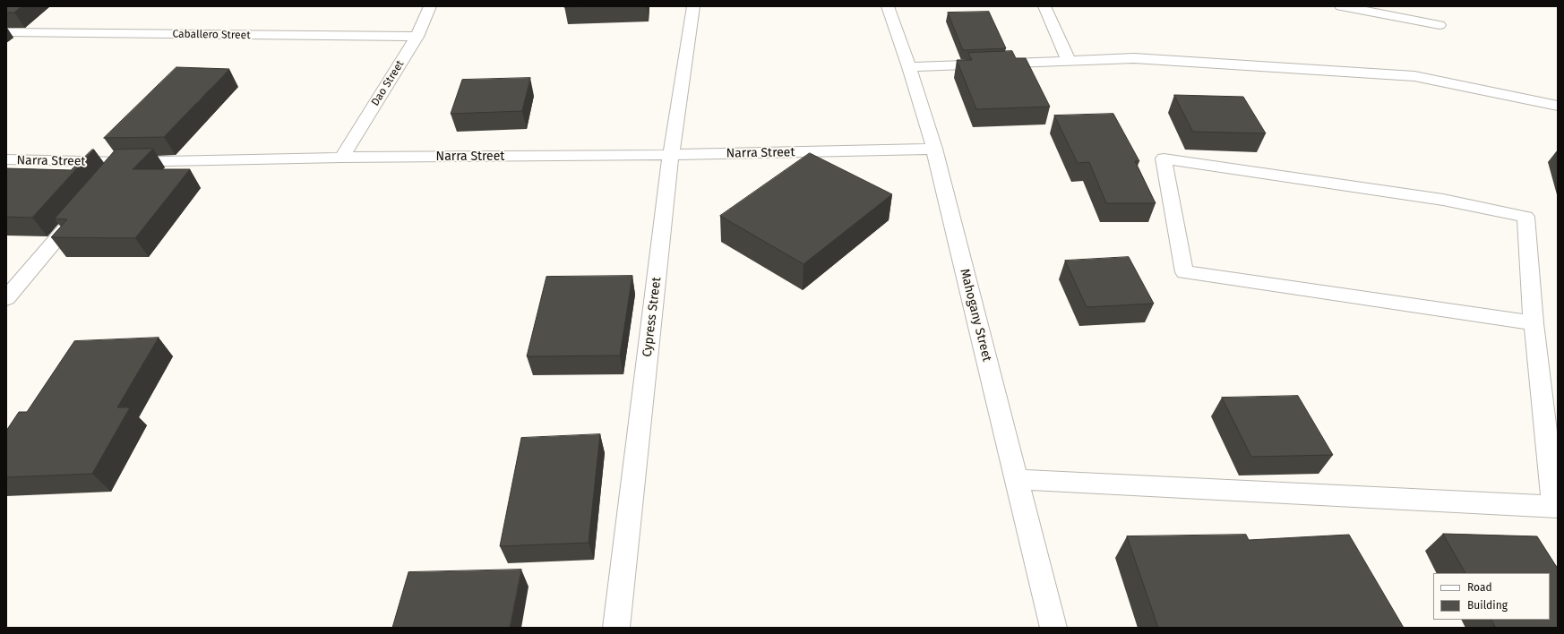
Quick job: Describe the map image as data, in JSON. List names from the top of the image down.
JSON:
{
  "streets": {
    "street": [
      "Caballero Street",
      "Dao Street",
      "Narra Street",
      "Mahogany Street",
      "Cypress Street"
    ]
  },
  "crossings": [
    ["Caballero Street", "Dao Street"],
    ["Dao Street", "Narra Street"],
    ["Narra Street", "Mahogany Street"],
    ["Narra Street", "Cypress Street"]
  ],
  "legend": ["Road", "Building"]
}
